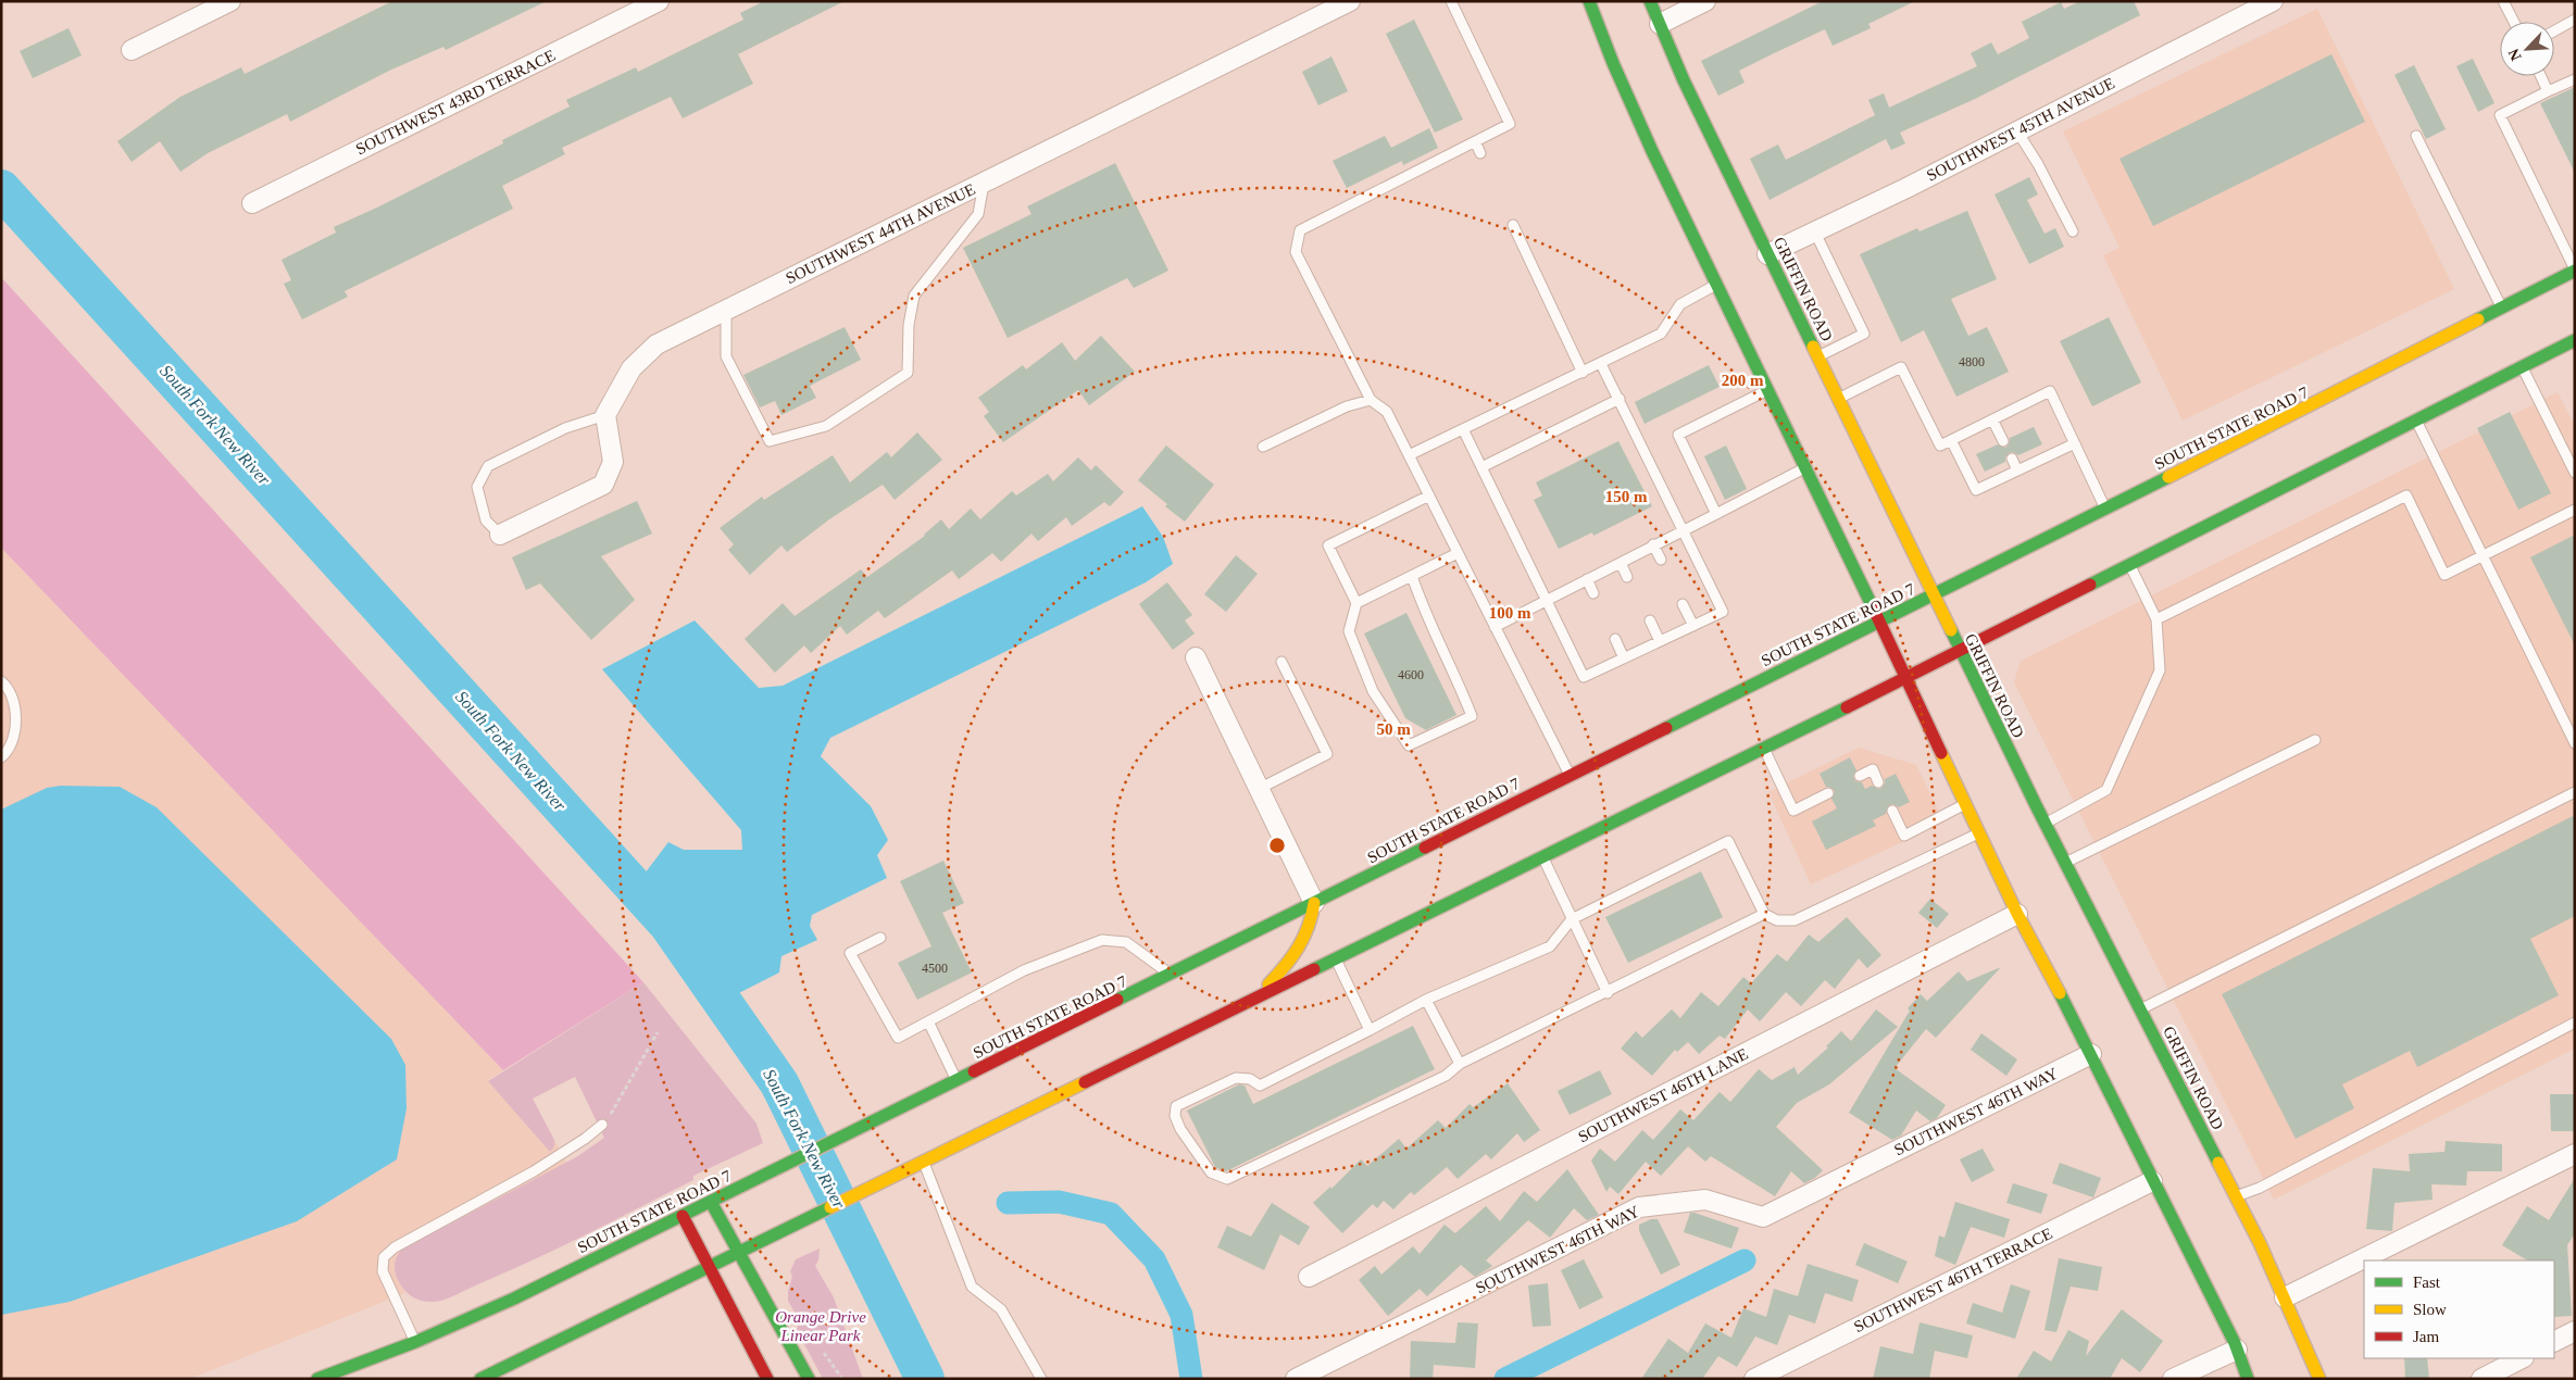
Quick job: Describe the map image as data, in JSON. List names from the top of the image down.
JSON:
{
  "streets": {
    "main road": ["GRIFFIN ROAD", "SOUTH STATE ROAD 7"],
    "street": [
      "SOUTHWEST 43RD TERRACE",
      "SOUTHWEST 45TH AVENUE",
      "SOUTHWEST 44TH AVENUE",
      "SOUTHWEST 46TH LANE",
      "SOUTHWEST 46TH WAY",
      "SOUTHWEST 46TH TERRACE"
    ]
  },
  "crossings": [
    ["SOUTHWEST 45TH AVENUE", "GRIFFIN ROAD"],
    ["GRIFFIN ROAD", "SOUTH STATE ROAD 7"]
  ],
  "water": ["South Fork New River"],
  "parks": ["Orange Drive Linear Park"],
  "house_numbers": ["4800", "4600", "4500"],
  "legend": ["Fast", "Slow", "Jam"],
  "north": "bottom left",
  "rings": [
    "200 m",
    "150 m",
    "100 m",
    "50 m"
  ]
}
